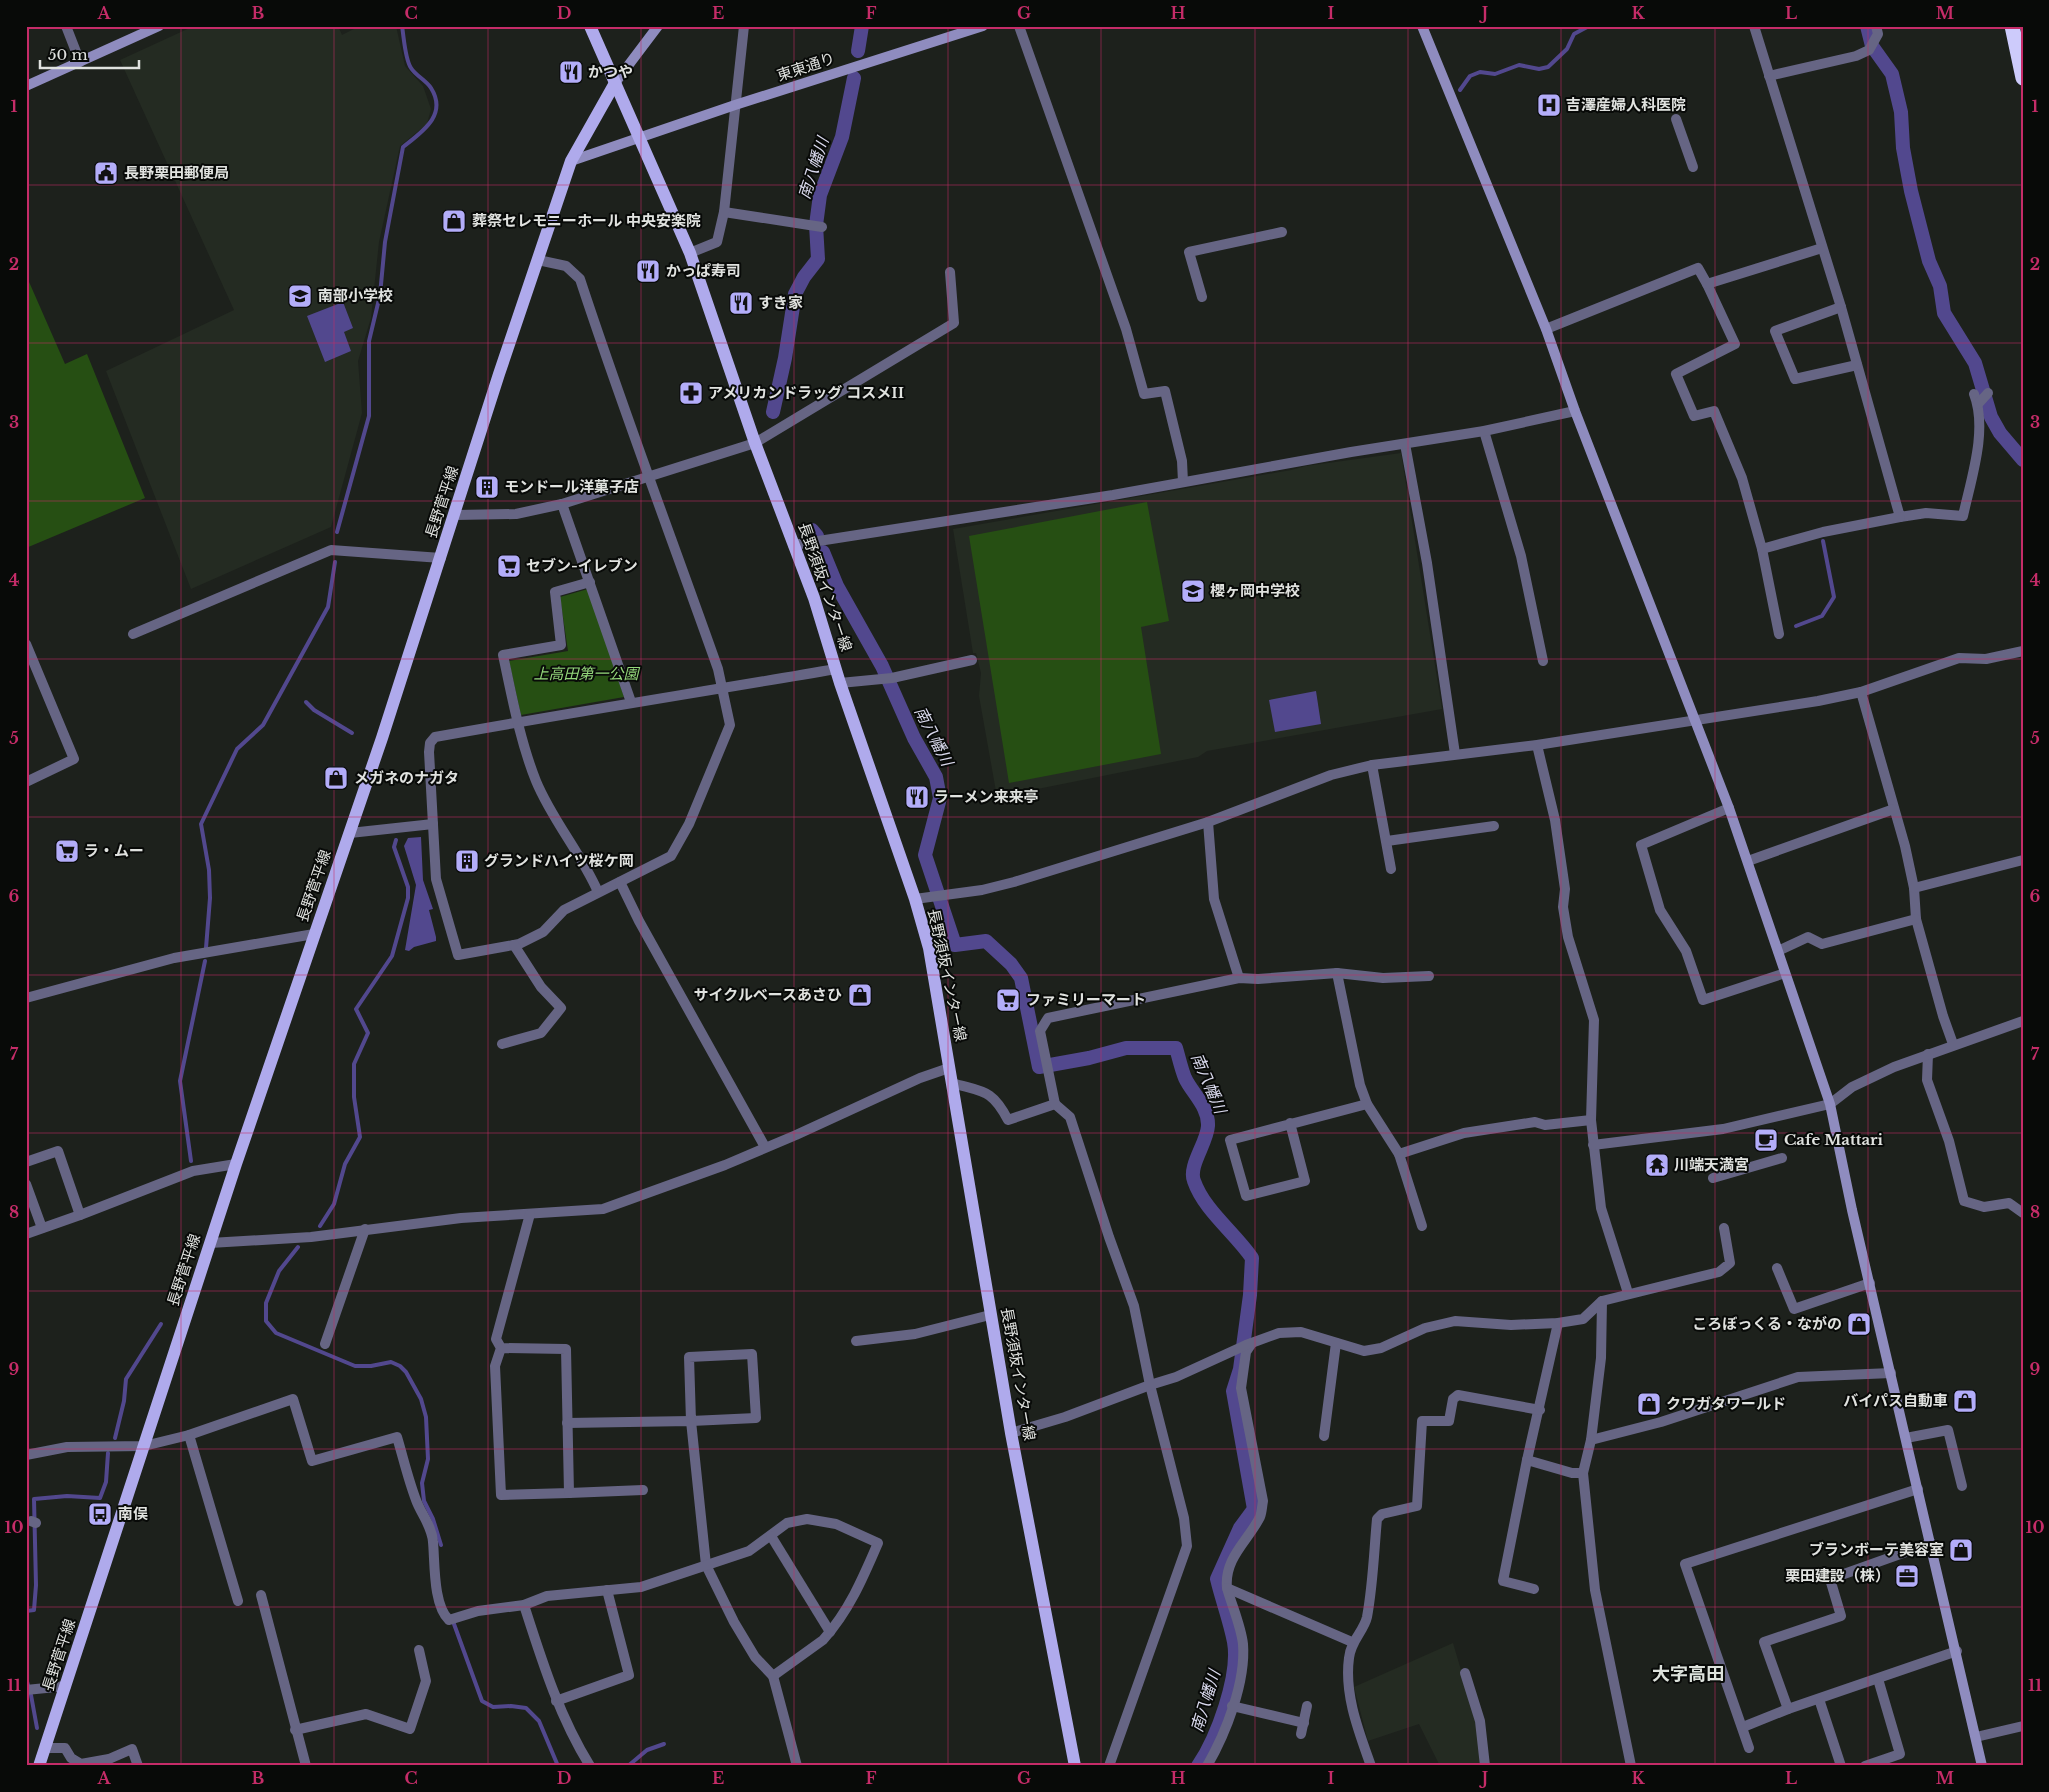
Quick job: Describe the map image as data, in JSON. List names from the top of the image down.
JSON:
{
  "streets": {
    "main road": ["長野菅平線", "長野須坂インター線"],
    "street": ["東東通り"]
  },
  "crossings": [
    ["東東通り", "長野菅平線"],
    ["東東通り", "長野須坂インター線"],
    ["長野菅平線", "長野須坂インター線"]
  ],
  "districts": ["大字高田"],
  "water": ["南八幡川"],
  "parks": ["上高田第一公園"],
  "places": {
    "restaurant": [
      "かつや",
      "かっぱ寿司",
      "すき家",
      "ラーメン来来亭"
    ],
    "hospital": ["吉澤産婦人科医院"],
    "public building": ["長野栗田郵便局"],
    "shop": [
      "葬祭セレモニーホール 中央安楽院",
      "メガネのナガタ",
      "サイクルベースあさひ",
      "ころぼっくる・ながの",
      "バイパス自動車",
      "クワガタワールド",
      "ブランボーテ美容室"
    ],
    "school or university": ["南部小学校", "櫻ヶ岡中学校"],
    "pharmacy": ["アメリカンドラッグ コスメII"],
    "building": ["モンドール洋菓子店", "グランドハイツ桜ケ岡"],
    "supermarket": ["セブン-イレブン", "ラ・ムー", "ファミリーマート"],
    "cafe": ["Cafe Mattari"],
    "temple": ["川端天満宮"],
    "bus stop": ["南俣"],
    "office": ["栗田建設（株）"]
  },
  "scale_bar": "50 m",
  "grid": {
    "columns": [
      "A",
      "B",
      "C",
      "D",
      "E",
      "F",
      "G",
      "H",
      "I",
      "J",
      "K",
      "L",
      "M"
    ],
    "rows": [
      "1",
      "2",
      "3",
      "4",
      "5",
      "6",
      "7",
      "8",
      "9",
      "10",
      "11"
    ]
  }
}
